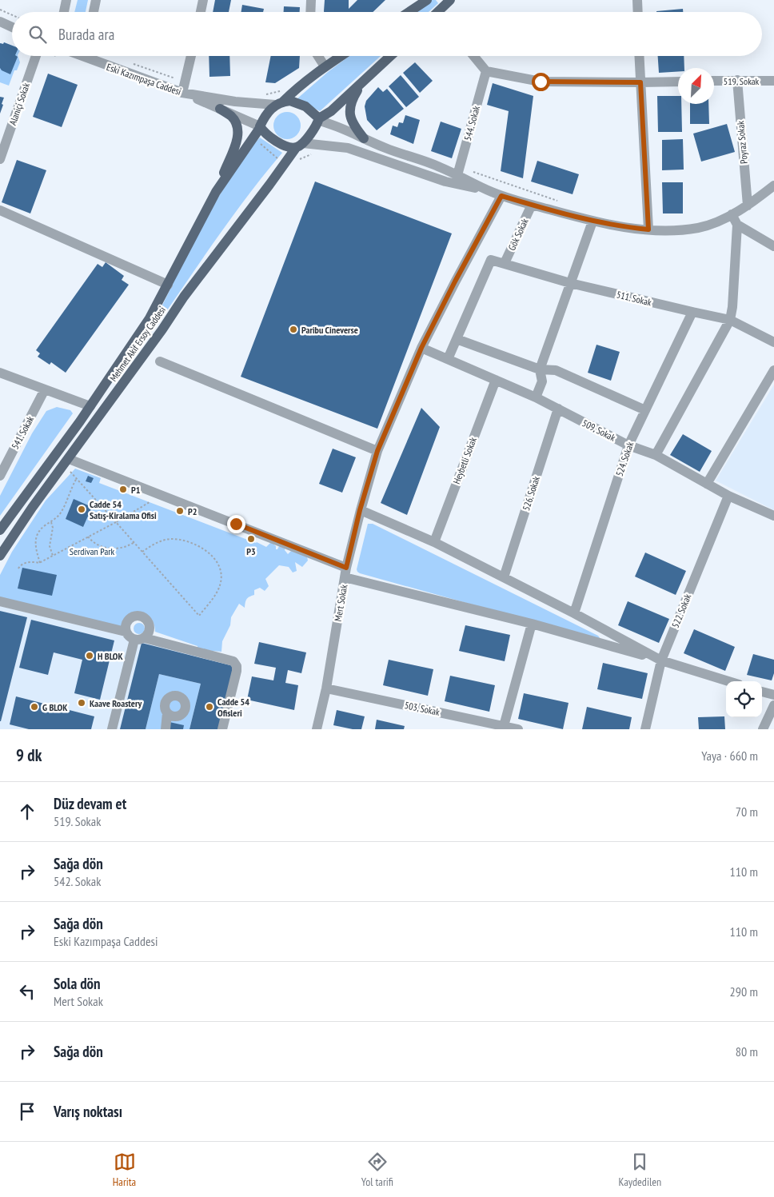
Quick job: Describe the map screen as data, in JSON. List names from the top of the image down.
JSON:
{
  "streets": {
    "main road": ["Mehmet Akif Ersoy Caddesi"],
    "street": [
      "Eski Kazımpaşa Caddesi",
      "519. Sokak",
      "Alaniçi Sokak",
      "544. Sokak",
      "Poyraz Sokak",
      "Gök Sokak",
      "511. Sokak",
      "509. Sokak",
      "541. Sokak",
      "524. Sokak",
      "Heybetli Sokak",
      "526. Sokak",
      "Mert Sokak",
      "522. Sokak",
      "503. Sokak"
    ]
  },
  "crossings": [
    ["Eski Kazımpaşa Caddesi", "Mehmet Akif Ersoy Caddesi"],
    ["519. Sokak", "Poyraz Sokak"],
    ["Gök Sokak", "511. Sokak"],
    ["511. Sokak", "524. Sokak"],
    ["509. Sokak", "524. Sokak"],
    ["509. Sokak", "Heybetli Sokak"],
    ["509. Sokak", "526. Sokak"],
    ["509. Sokak", "Mert Sokak"],
    ["509. Sokak", "522. Sokak"],
    ["Mert Sokak", "503. Sokak"]
  ],
  "parks": ["Serdivan Park"],
  "places": [
    "Paribu Cineverse",
    "P1",
    "Cadde 54 Satış-Kiralama Ofisi",
    "P2",
    "P3",
    "H BLOK",
    "Kaave Roastery",
    "G BLOK",
    "Cadde 54 Ofisleri"
  ],
  "north": "top right",
  "page": {
    "search": "Burada ara",
    "heading": ["9 dk", "Yaya · 660 m"],
    "list": [
      ["Düz devam et", "519. Sokak", "70 m"],
      ["Sağa dön", "542. Sokak", "110 m"],
      ["Sağa dön", "Eski Kazımpaşa Caddesi", "110 m"],
      ["Sola dön", "Mert Sokak", "290 m"],
      ["Sağa dön", "80 m"],
      "Varış noktası"
    ],
    "nav": ["Harita", "Yol tarifi", "Kaydedilen"]
  }
}
